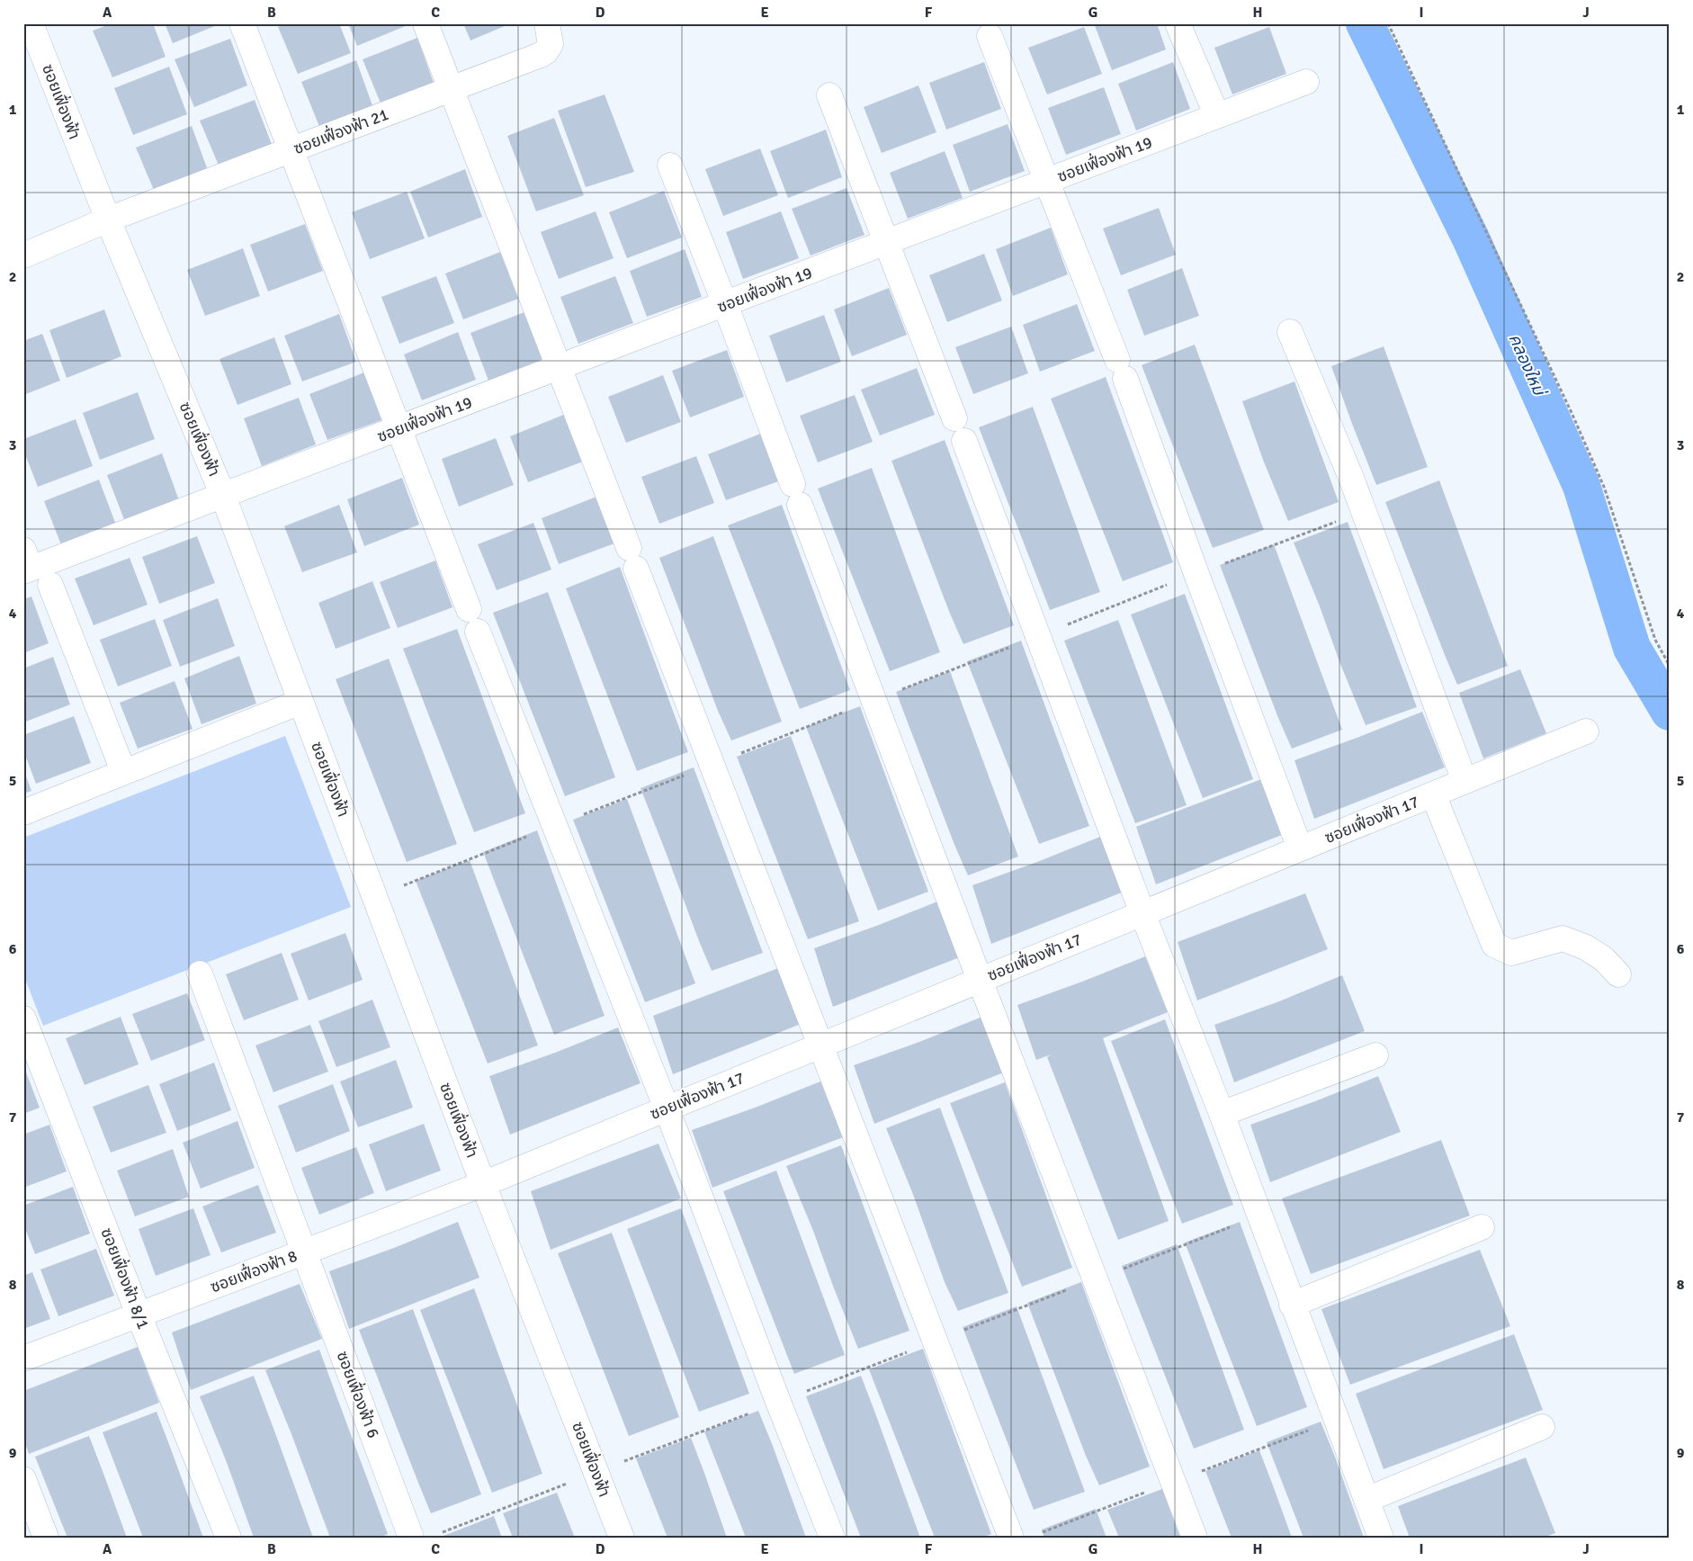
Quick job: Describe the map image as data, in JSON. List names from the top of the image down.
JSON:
{
  "streets": {
    "street": [
      "ซอยเฟื่องฟ้า",
      "ซอยเฟื่องฟ้า 21",
      "ซอยเฟื่องฟ้า 19",
      "ซอยเฟื่องฟ้า 17",
      "ซอยเฟื่องฟ้า 8",
      "ซอยเฟื่องฟ้า 8/1",
      "ซอยเฟื่องฟ้า 6"
    ]
  },
  "crossings": [
    ["ซอยเฟื่องฟ้า", "ซอยเฟื่องฟ้า 21"],
    ["ซอยเฟื่องฟ้า", "ซอยเฟื่องฟ้า 19"],
    ["ซอยเฟื่องฟ้า", "ซอยเฟื่องฟ้า 17"],
    ["ซอยเฟื่องฟ้า", "ซอยเฟื่องฟ้า 8"],
    ["ซอยเฟื่องฟ้า 17", "ซอยเฟื่องฟ้า 8"],
    ["ซอยเฟื่องฟ้า 8", "ซอยเฟื่องฟ้า 8/1"],
    ["ซอยเฟื่องฟ้า 8", "ซอยเฟื่องฟ้า 6"]
  ],
  "water": ["คลองใหม่"],
  "grid": {
    "columns": [
      "A",
      "B",
      "C",
      "D",
      "E",
      "F",
      "G",
      "H",
      "I",
      "J"
    ],
    "rows": [
      "1",
      "2",
      "3",
      "4",
      "5",
      "6",
      "7",
      "8",
      "9"
    ]
  }
}
